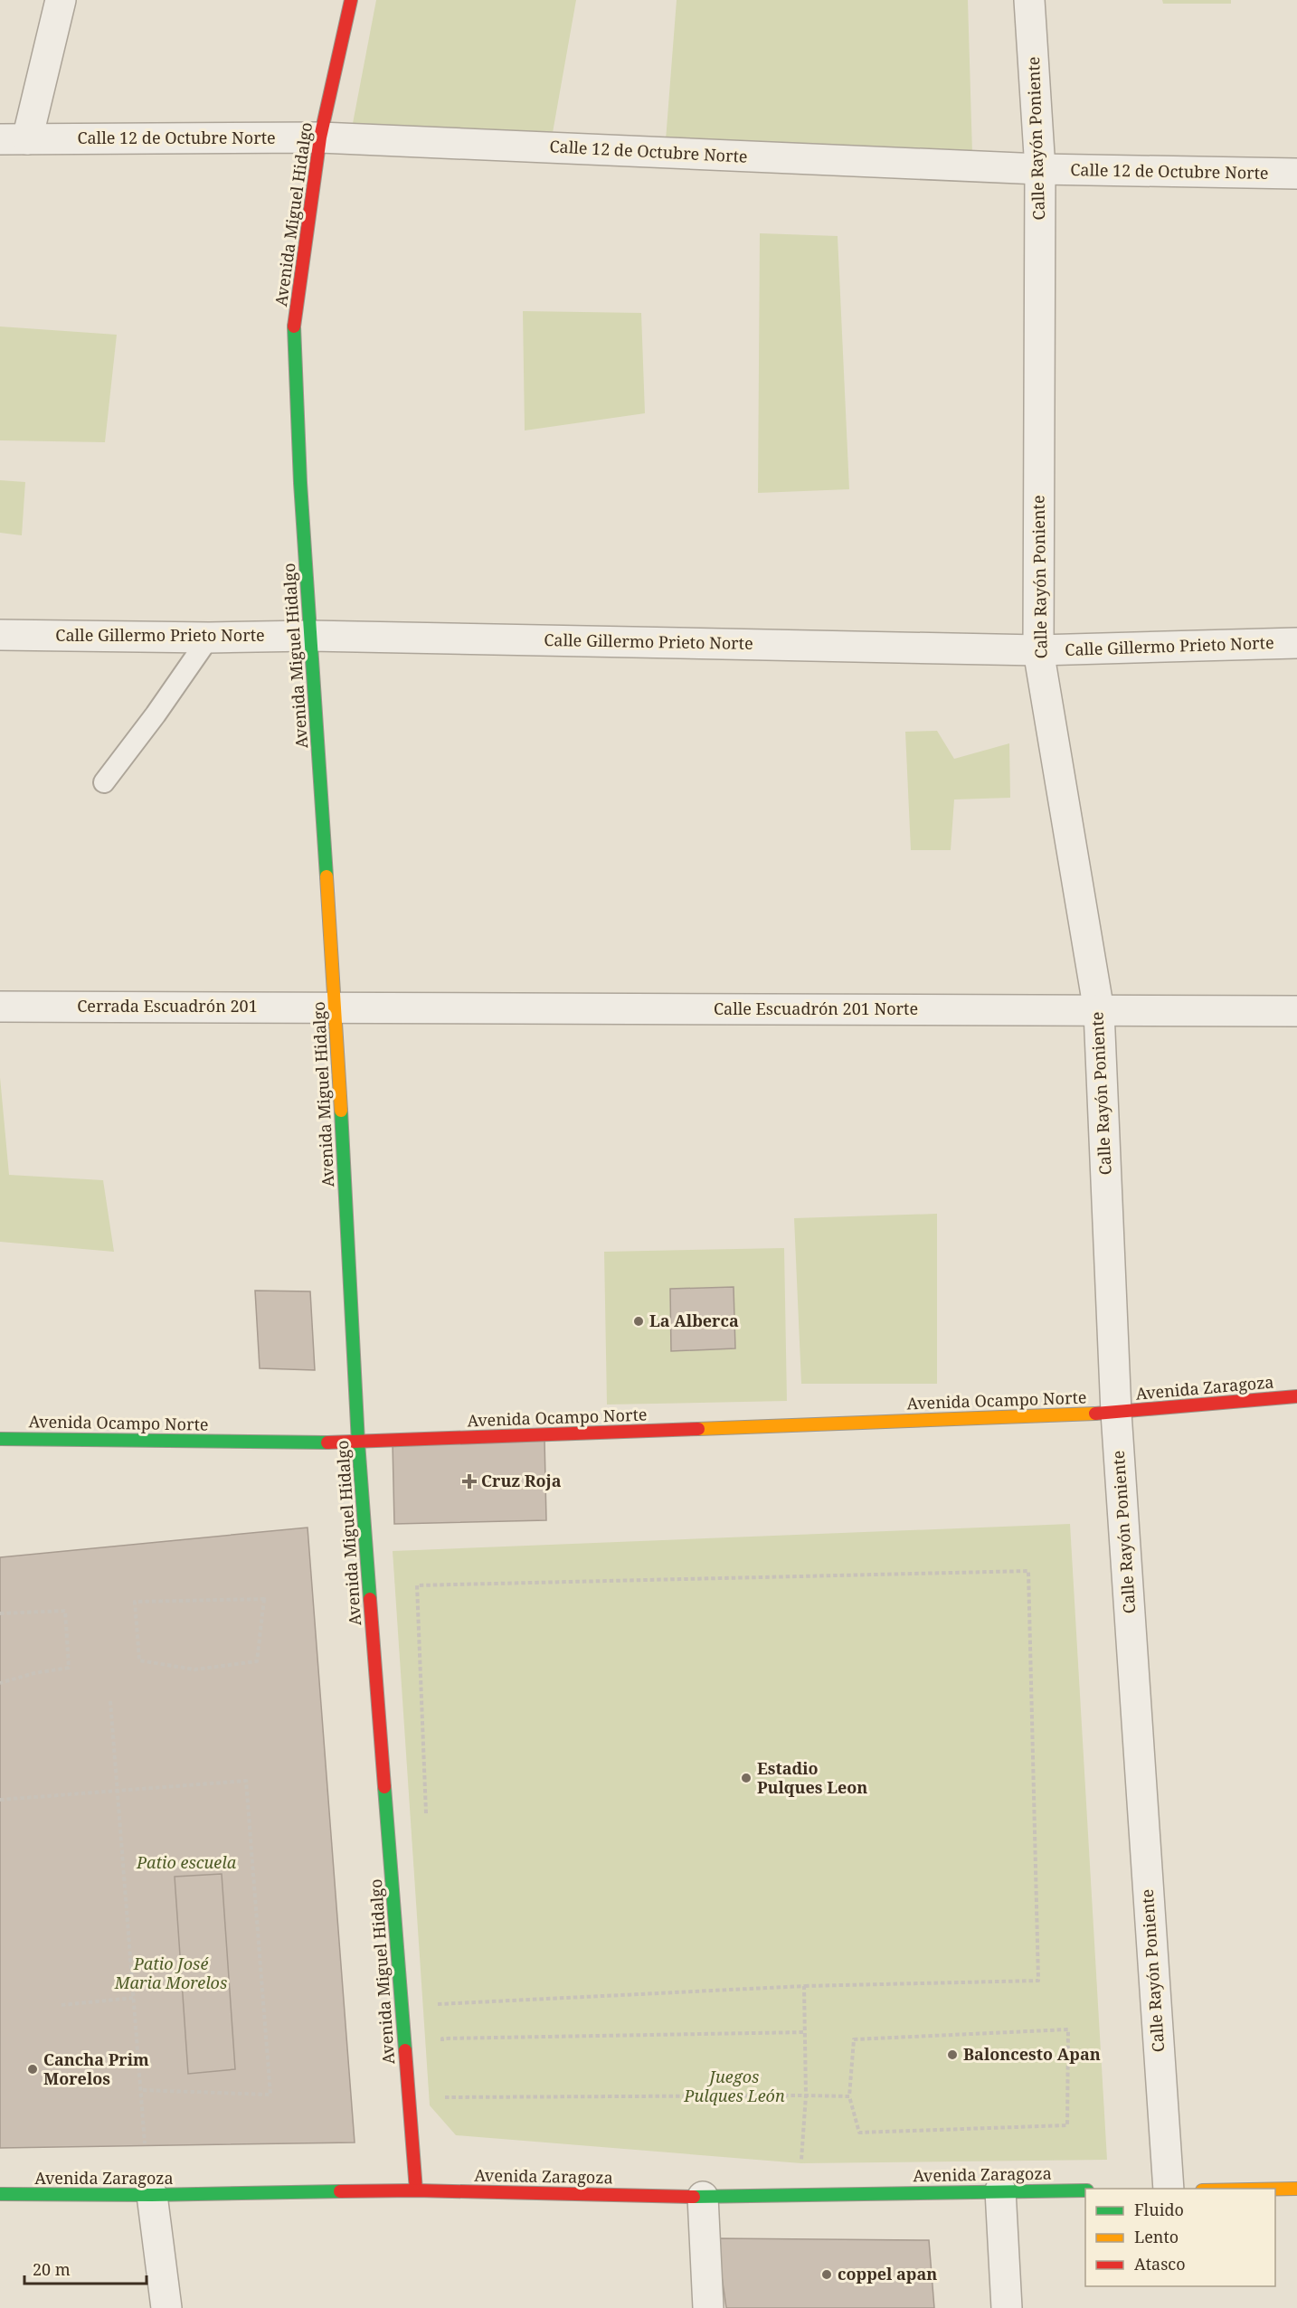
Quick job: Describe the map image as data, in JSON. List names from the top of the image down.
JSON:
{
  "streets": {
    "street": [
      "Calle 12 de Octubre Norte",
      "Calle Rayón Poniente",
      "Avenida Miguel Hidalgo",
      "Calle Gillermo Prieto Norte",
      "Cerrada Escuadrón 201",
      "Calle Escuadrón 201 Norte",
      "Avenida Zaragoza",
      "Avenida Ocampo Norte"
    ]
  },
  "crossings": [
    ["Calle 12 de Octubre Norte", "Calle Rayón Poniente"],
    ["Calle 12 de Octubre Norte", "Avenida Miguel Hidalgo"],
    ["Calle Rayón Poniente", "Calle Gillermo Prieto Norte"],
    ["Calle Rayón Poniente", "Calle Escuadrón 201 Norte"],
    ["Calle Rayón Poniente", "Avenida Zaragoza"],
    ["Calle Rayón Poniente", "Avenida Ocampo Norte"],
    ["Avenida Miguel Hidalgo", "Calle Gillermo Prieto Norte"],
    ["Avenida Miguel Hidalgo", "Cerrada Escuadrón 201"],
    ["Avenida Miguel Hidalgo", "Calle Escuadrón 201 Norte"],
    ["Avenida Miguel Hidalgo", "Avenida Zaragoza"],
    ["Avenida Miguel Hidalgo", "Avenida Ocampo Norte"],
    ["Cerrada Escuadrón 201", "Calle Escuadrón 201 Norte"],
    ["Avenida Zaragoza", "Avenida Ocampo Norte"]
  ],
  "parks": ["Patio escuela", "Patio José Maria Morelos", "Juegos Pulques León"],
  "places": {
    "other": [
      "La Alberca",
      "Estadio Pulques Leon",
      "Baloncesto Apan",
      "Cancha Prim Morelos",
      "coppel apan"
    ],
    "health": ["Cruz Roja"]
  },
  "legend": ["Fluido", "Lento", "Atasco"],
  "scale_bar": "20 m"
}
